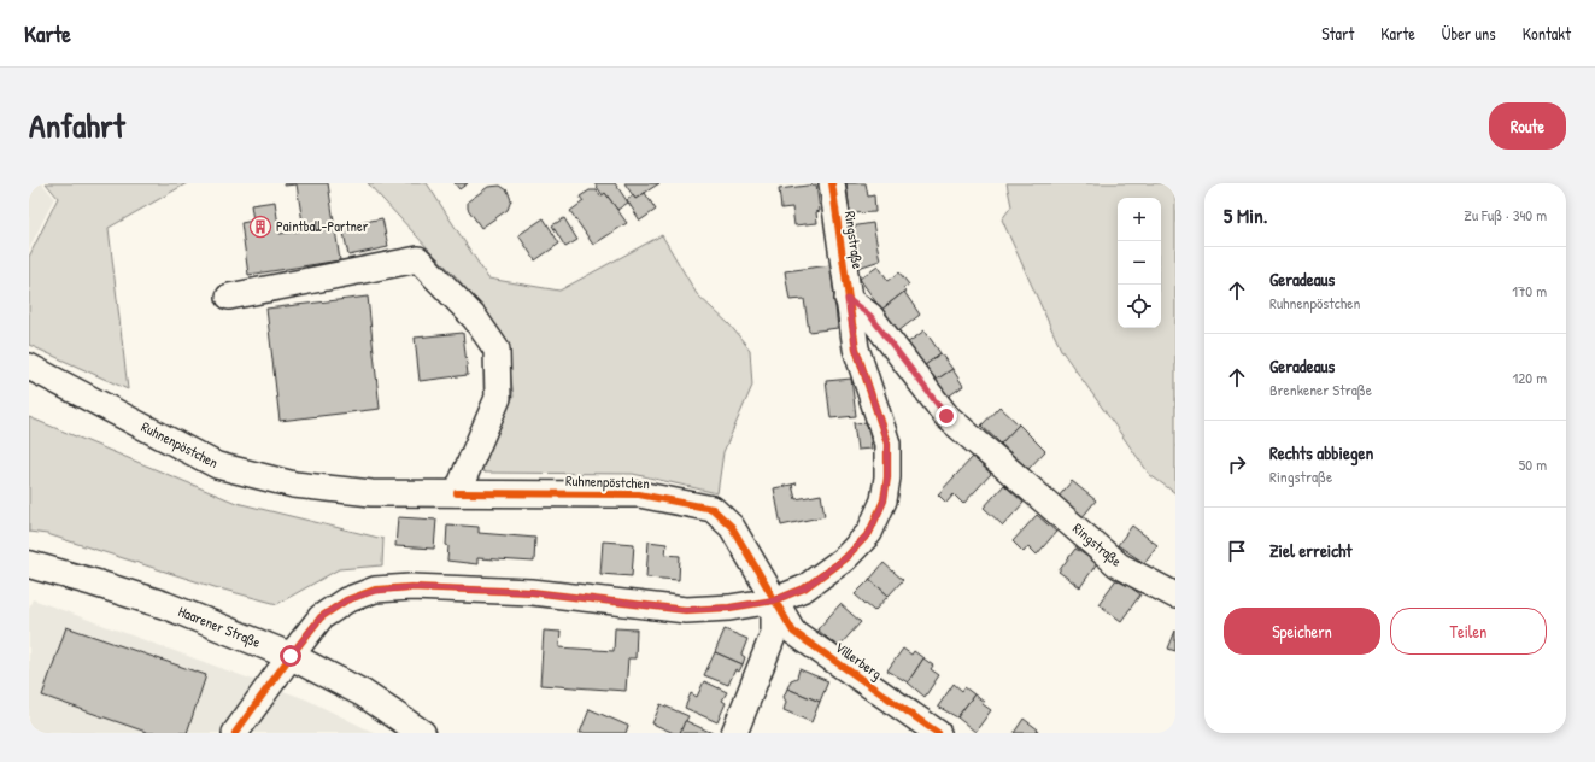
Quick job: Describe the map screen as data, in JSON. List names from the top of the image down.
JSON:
{
  "streets": {
    "main road": ["Haarener Straße"],
    "street": ["Ringstraße", "Ruhnenpöstchen", "Villerberg"]
  },
  "crossings": [
    ["Ruhnenpöstchen", "Villerberg"]
  ],
  "places": {
    "building": ["Paintball-Partner"]
  },
  "page": {
    "header": "Karte",
    "nav": [
      "Start",
      "Karte",
      "Über uns",
      "Kontakt"
    ],
    "title": "Anfahrt",
    "buttons": [
      "Route",
      ["Speichern", "Teilen"]
    ],
    "heading": ["5 Min.", "Zu Fuß · 340 m"],
    "map_buttons": ["+", "−"],
    "list": [
      ["Geradeaus", "Ruhnenpöstchen", "170 m"],
      ["Geradeaus", "Brenkener Straße", "120 m"],
      ["Rechts abbiegen", "Ringstraße", "50 m"],
      "Ziel erreicht"
    ]
  }
}
